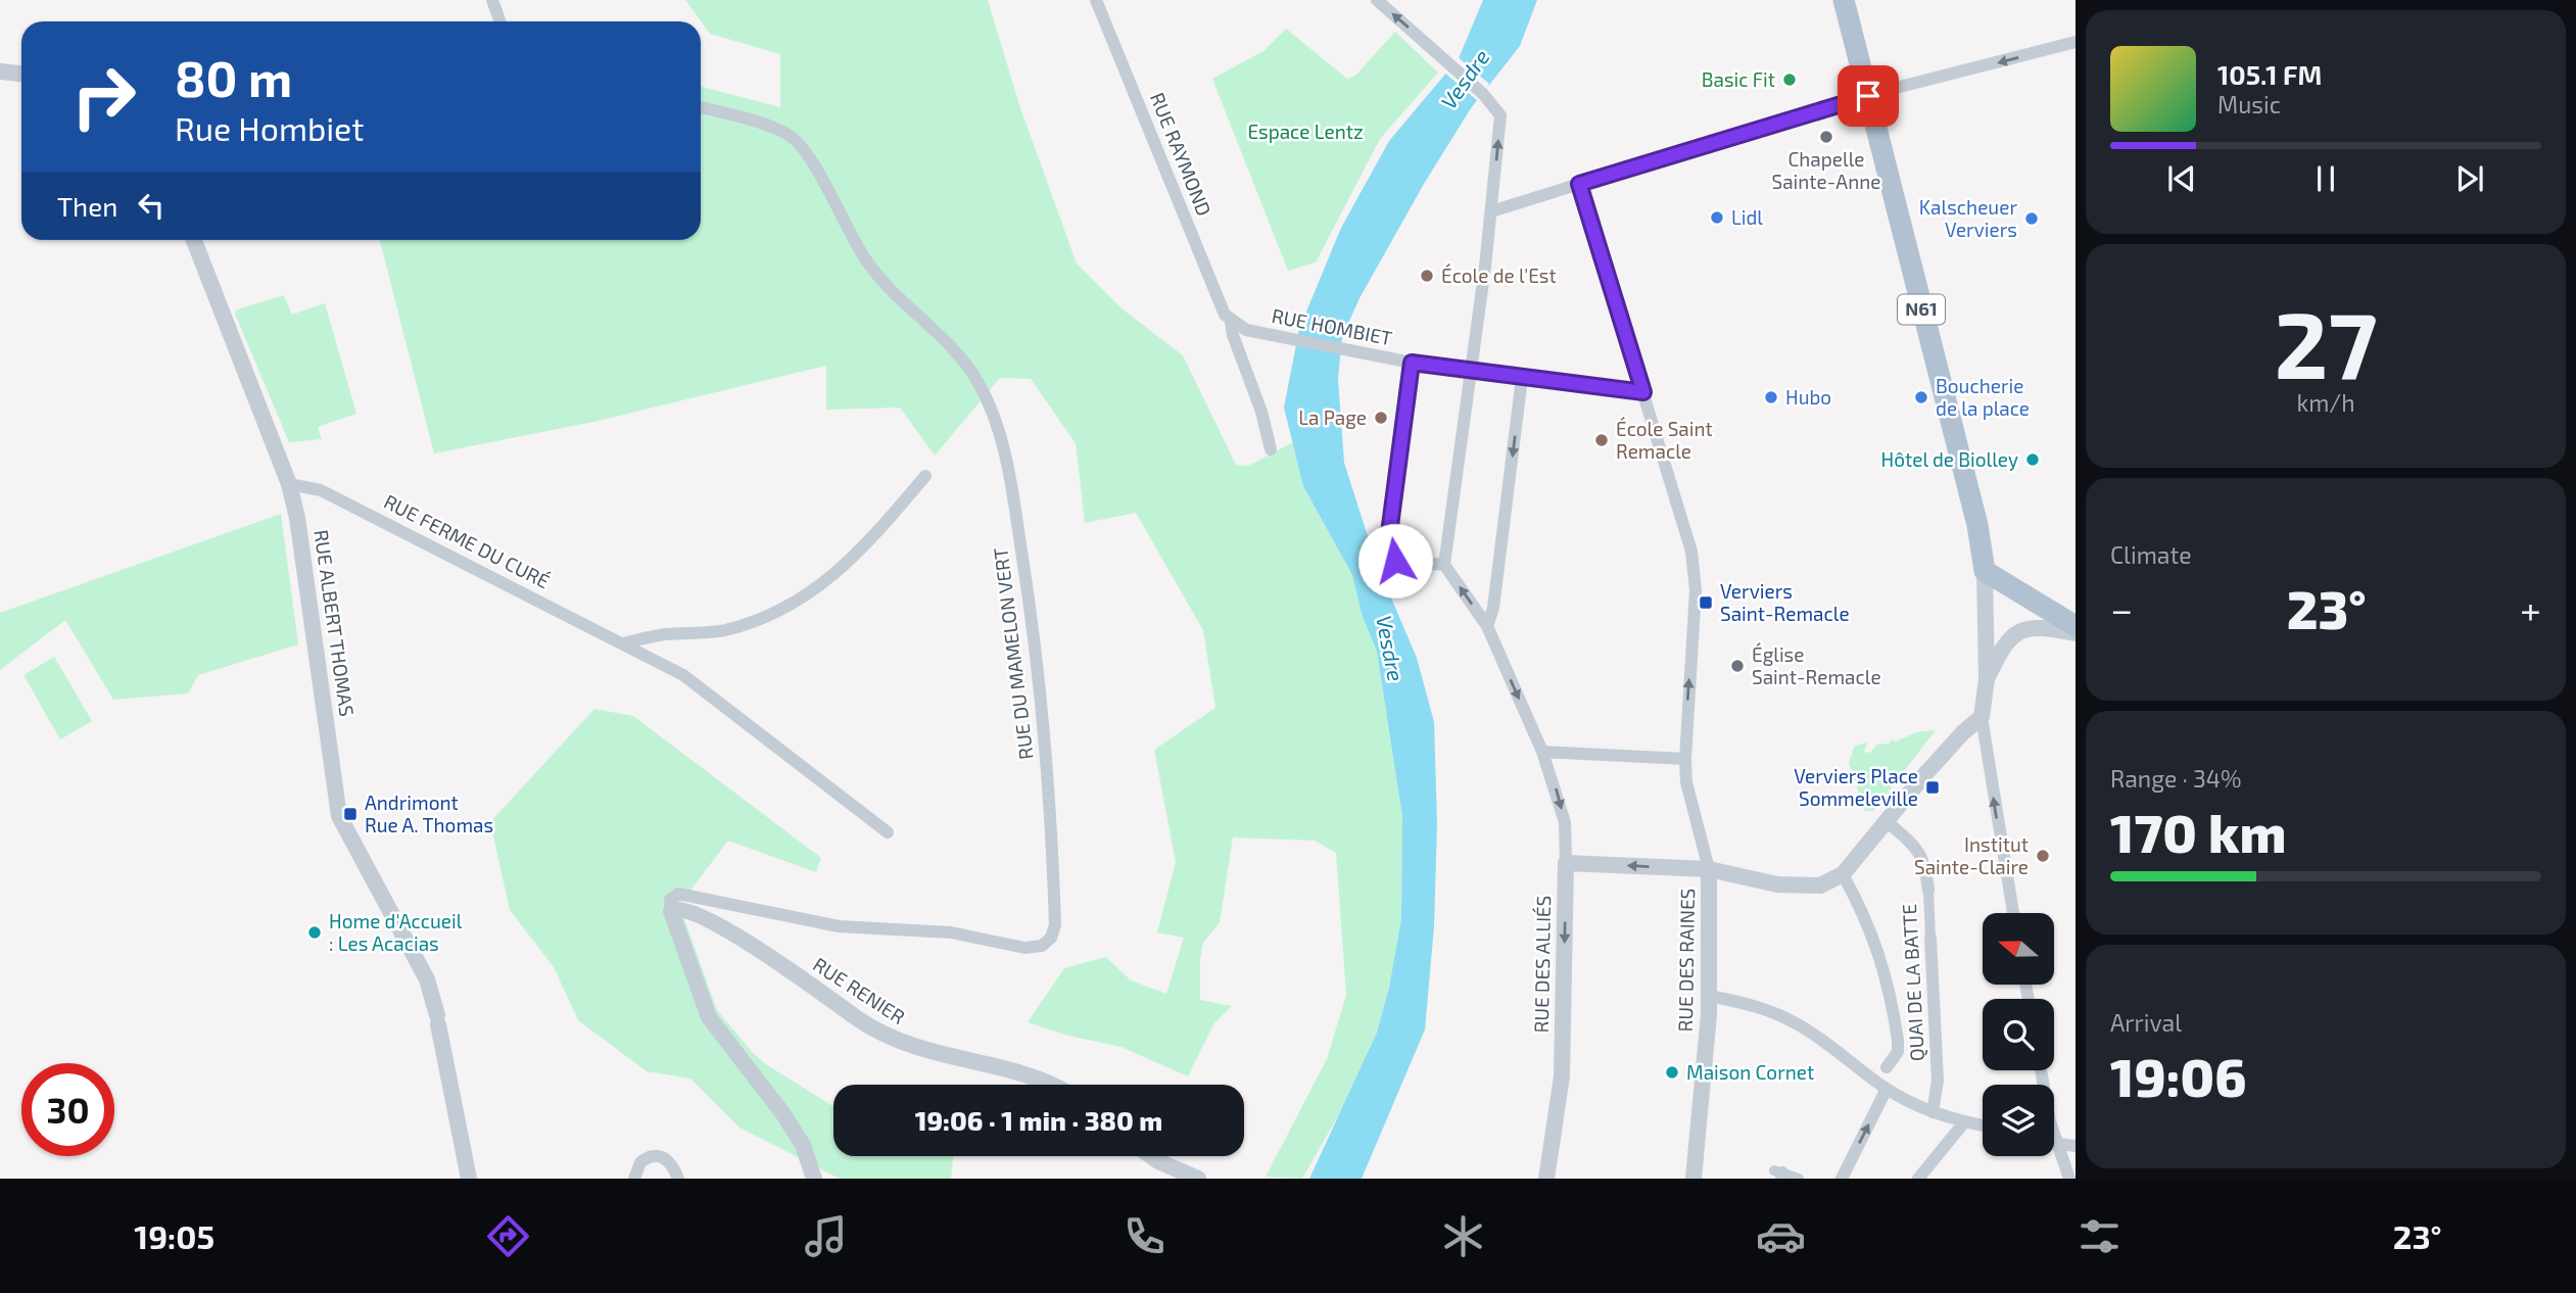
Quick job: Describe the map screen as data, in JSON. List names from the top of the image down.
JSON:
{
  "streets": {
    "main road": ["N61"],
    "street": [
      "RUE RAYMOND",
      "RUE HOMBIET",
      "RUE FERME DU CURÉ",
      "RUE ALBERT THOMAS",
      "RUE DU MAMELON VERT",
      "RUE DES RAINES",
      "RUE DES ALLIÉS",
      "QUAI DE LA BATTE",
      "RUE RENIER"
    ]
  },
  "crossings": [
    ["RUE RAYMOND", "RUE HOMBIET"],
    ["RUE FERME DU CURÉ", "RUE ALBERT THOMAS"],
    ["RUE DU MAMELON VERT", "RUE RENIER"]
  ],
  "water": ["Vesdre"],
  "parks": ["Espace Lentz"],
  "places": {
    "other": [
      "Basic Fit",
      "Chapelle Sainte-Anne",
      "Lidl",
      "Kalscheuer Verviers",
      "École de l'Est",
      "Hubo",
      "Boucherie de la place",
      "La Page",
      "École Saint Remacle",
      "Hôtel de Biolley",
      "Église Saint-Remacle",
      "Institut Sainte-Claire",
      "Home d'Accueil : Les Acacias",
      "Maison Cornet"
    ],
    "transit": ["Verviers Saint-Remacle", "Verviers Place Sommeleville", "Andrimont Rue A. Thomas"]
  },
  "north": "left",
  "page": {
    "turn": ["80 m", "Rue Hombiet"],
    "song": ["105.1 FM", "Music"],
    "then": "Then",
    "tile": [
      ["27", "km/h"],
      "Climate",
      ["Range · 34%", "170 km"],
      ["Arrival", "19:06"]
    ],
    "heat": ["−", "23°", "+"],
    "limit": "30",
    "trip": "19:06 · 1 min · 380 m",
    "tabs": ["19:05", "23°"]
  }
}
